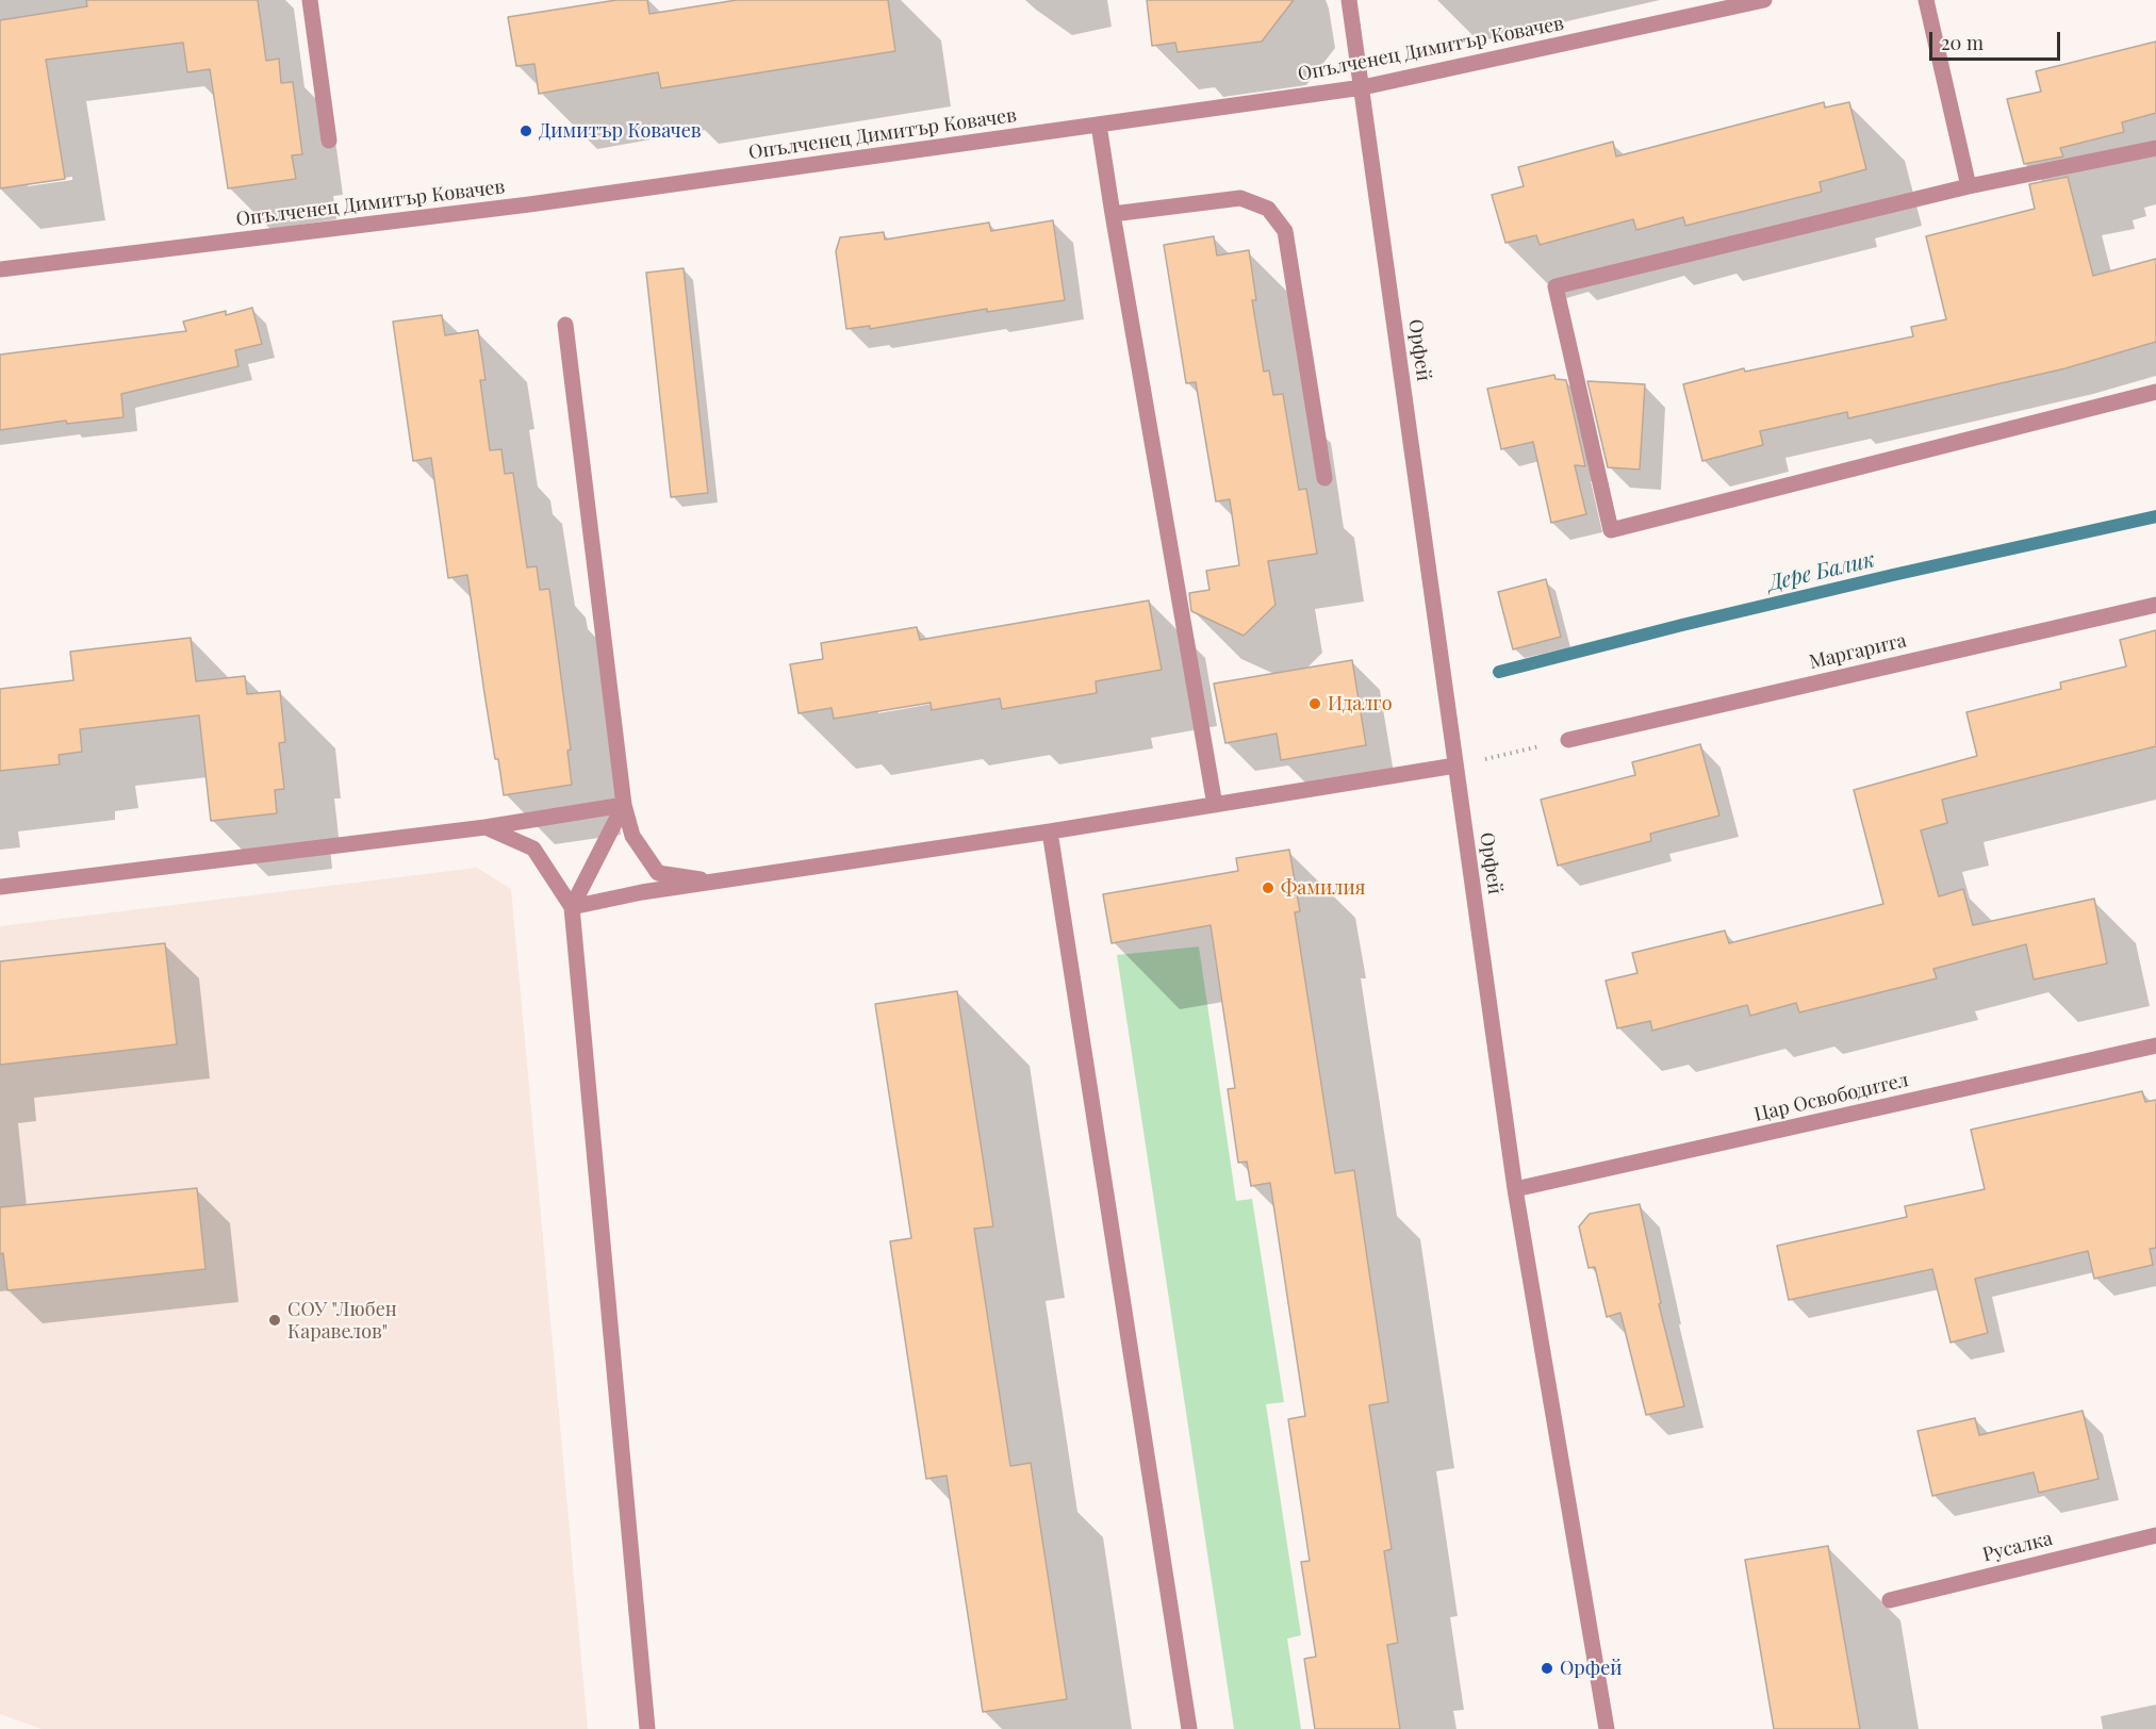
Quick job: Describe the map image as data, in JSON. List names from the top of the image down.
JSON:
{
  "streets": {
    "street": [
      "Опълченец Димитър Ковачев",
      "Орфей",
      "Маргарита",
      "Цар Освободител",
      "Русалка"
    ]
  },
  "crossings": [
    ["Опълченец Димитър Ковачев", "Орфей"],
    ["Орфей", "Цар Освободител"]
  ],
  "water": ["Дере Балик"],
  "places": [
    "Димитър Ковачев",
    "Идалго",
    "Фамилия",
    "СОУ \"Любен Каравелов\"",
    "Орфей"
  ],
  "scale_bar": "20 m"
}
